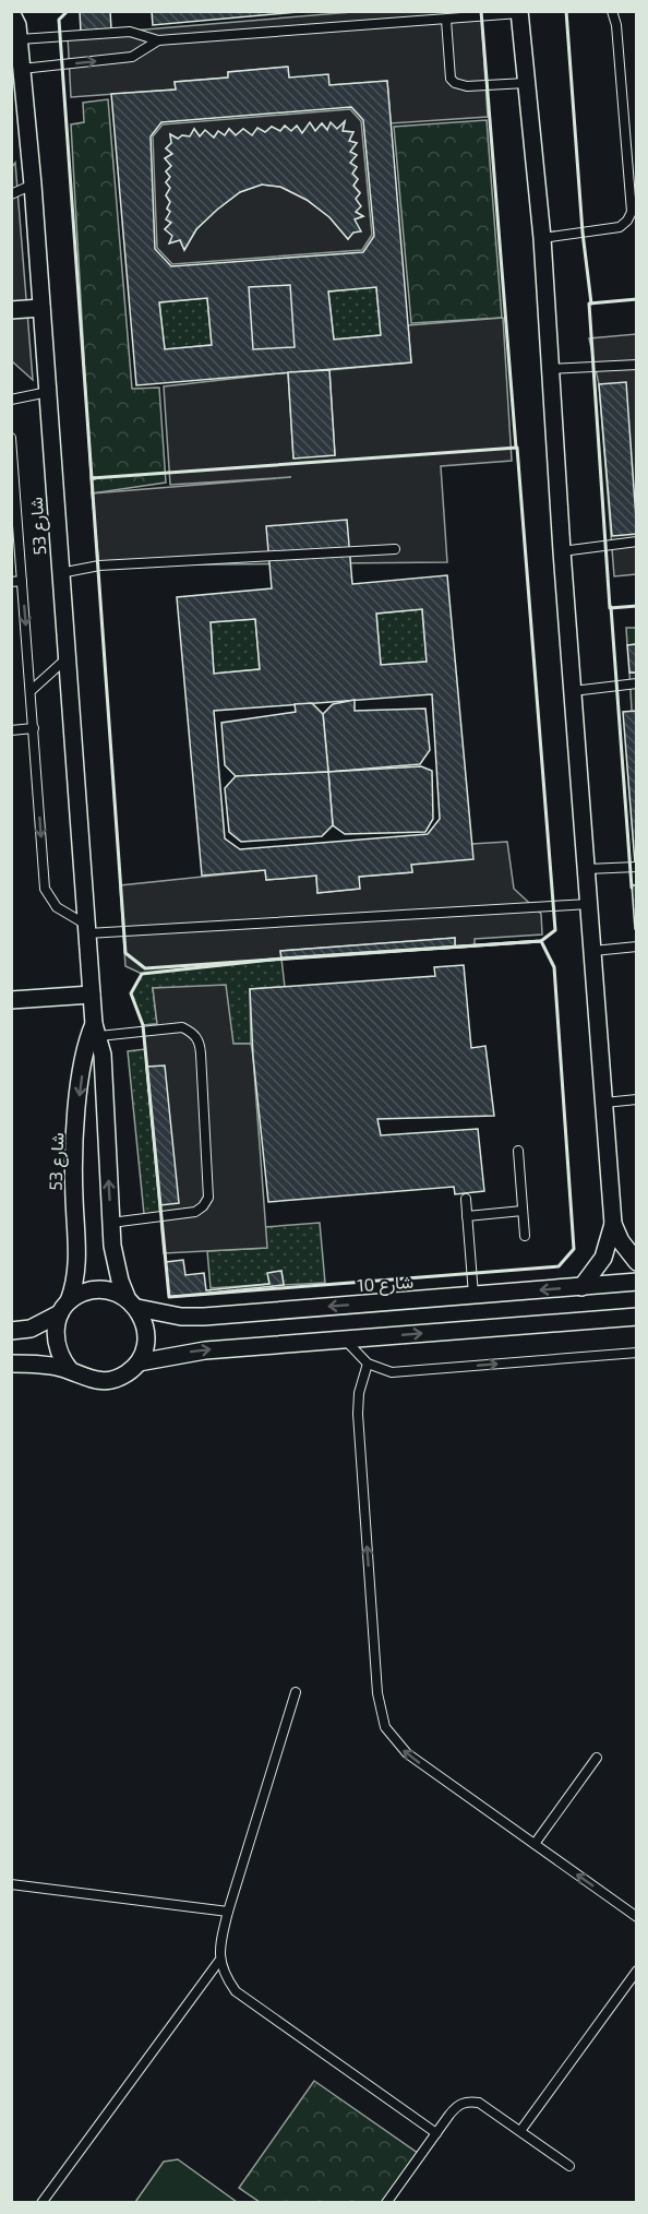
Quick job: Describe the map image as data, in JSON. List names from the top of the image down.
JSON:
{
  "streets": {
    "street": ["شارع 53", "شارع 10"]
  },
  "crossings": [
    ["شارع 53", "شارع 10"]
  ]
}
